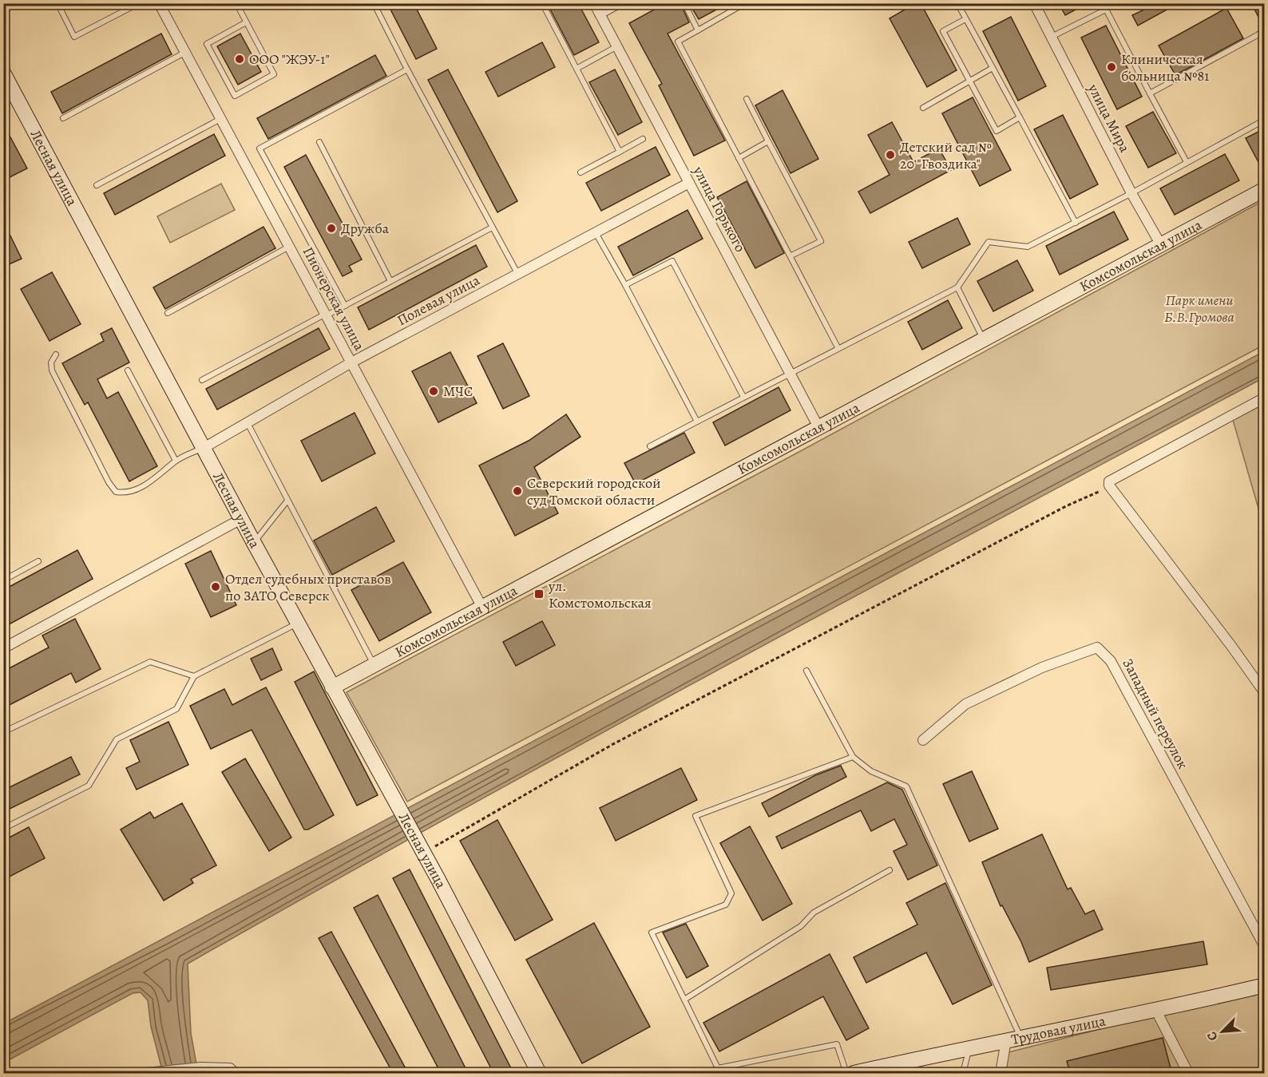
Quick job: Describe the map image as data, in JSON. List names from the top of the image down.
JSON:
{
  "streets": {
    "main road": ["Лесная улица", "Комсомольская улица", "Трудовая улица"],
    "street": [
      "улица Мира",
      "улица Горького",
      "Пионерская улица",
      "Полевая улица",
      "Западный переулок"
    ]
  },
  "crossings": [
    ["улица Мира", "Комсомольская улица"],
    ["Лесная улица", "Комсомольская улица"],
    ["Лесная улица", "Полевая улица"],
    ["улица Горького", "Комсомольская улица"],
    ["улица Горького", "Полевая улица"],
    ["Комсомольская улица", "Пионерская улица"],
    ["Пионерская улица", "Полевая улица"]
  ],
  "parks": ["Парк имени Б.В.Громова"],
  "places": {
    "other": [
      "ООО \"ЖЭУ-1\"",
      "Клиническая больница №81",
      "Детский сад № 20 \"Гвоздика\"",
      "Дружба",
      "МЧС",
      "Северский городской суд Томской области",
      "Отдел судебных приставов по ЗАТО Северск"
    ],
    "transit": ["ул. Комстомольская"]
  },
  "north": "bottom left"
}
